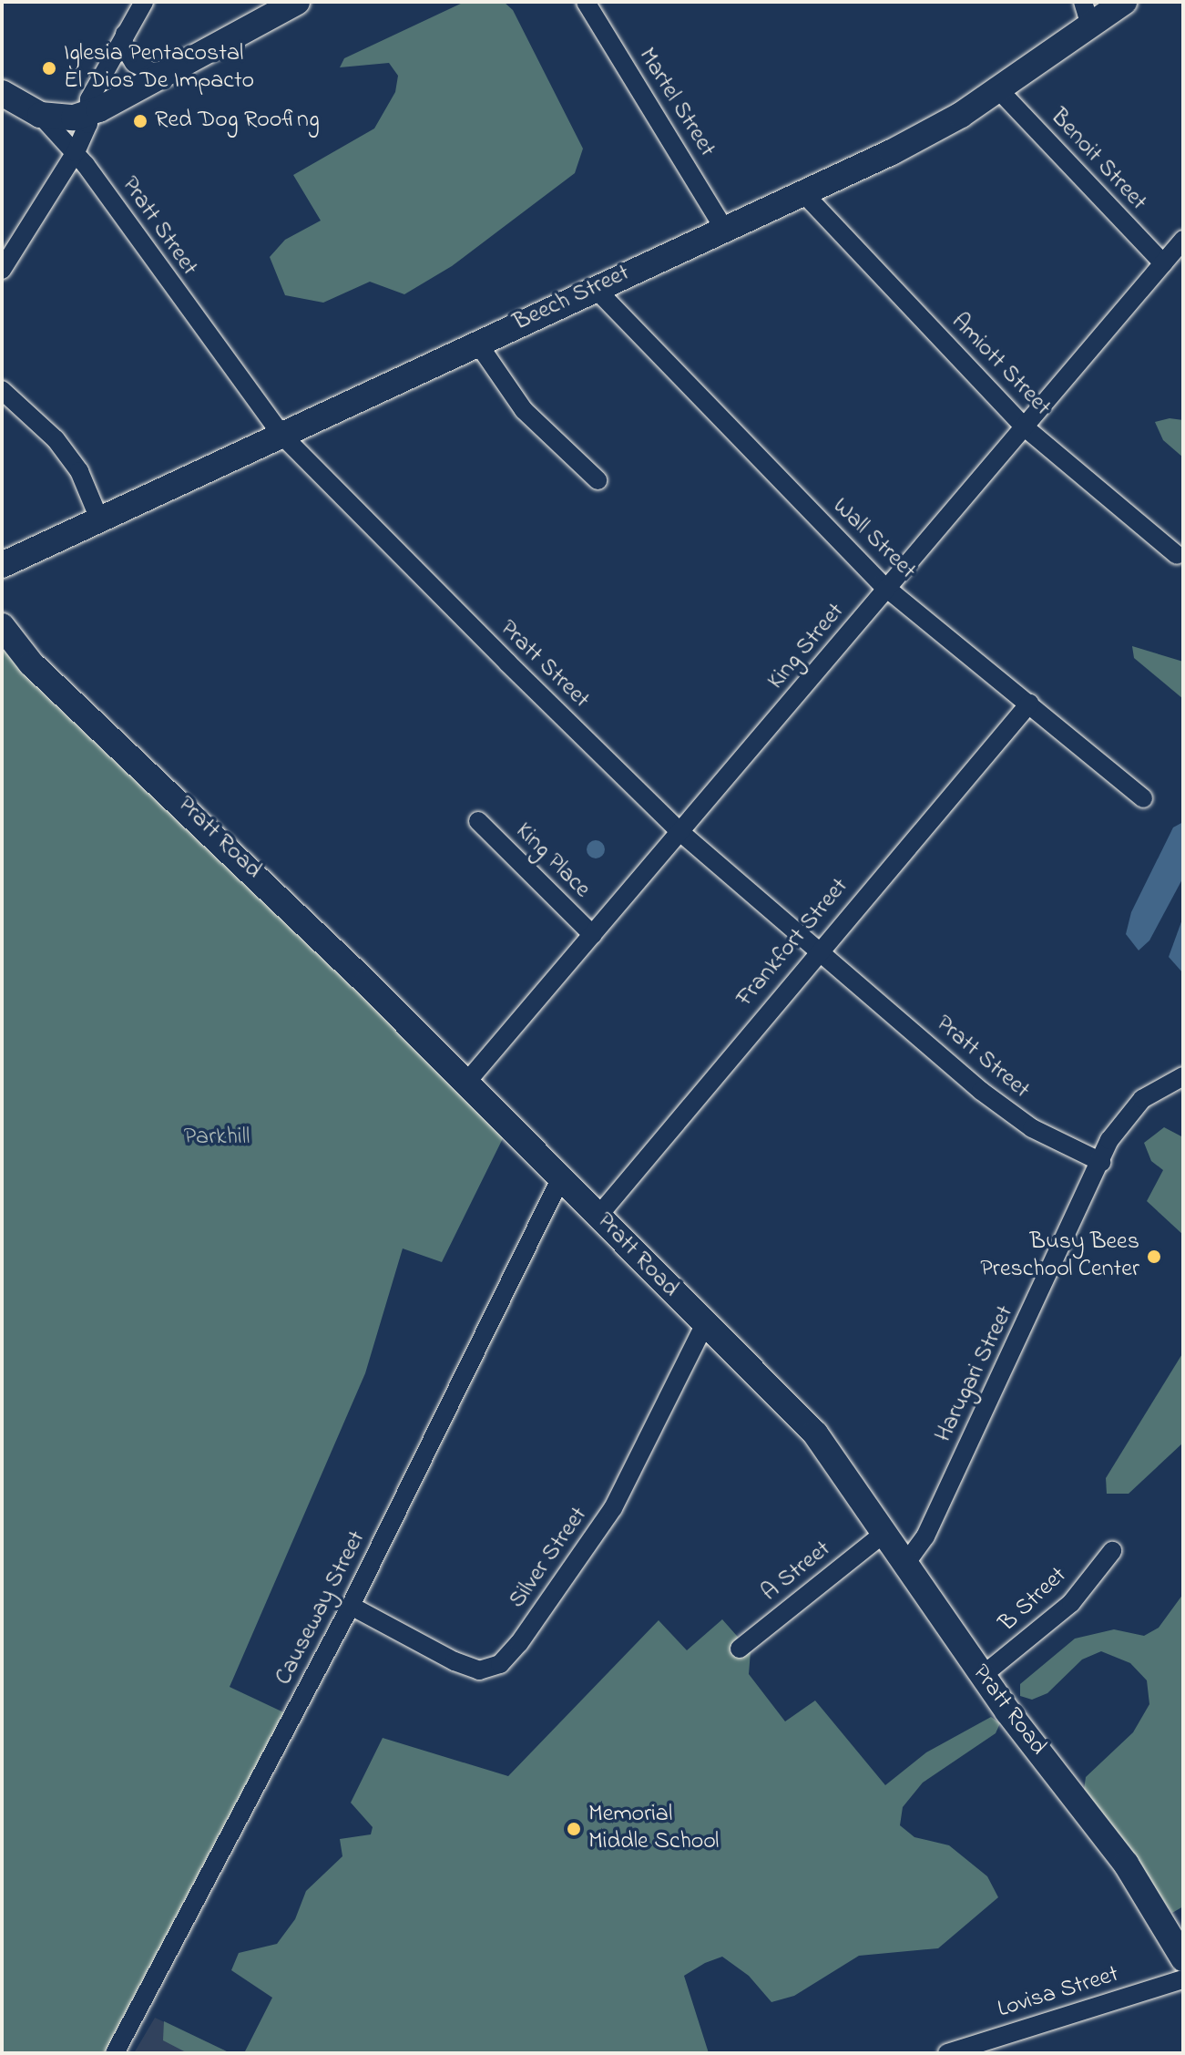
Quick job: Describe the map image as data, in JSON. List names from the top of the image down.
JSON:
{
  "streets": {
    "street": [
      "Martel Street",
      "Benoit Street",
      "Pratt Street",
      "Beech Street",
      "Amiott Street",
      "Wall Street",
      "King Street",
      "Pratt Road",
      "King Place",
      "Frankfort Street",
      "Harugari Street",
      "Silver Street",
      "A Street",
      "B Street",
      "Causeway Street",
      "Lovisa Street"
    ]
  },
  "crossings": [
    ["Martel Street", "Beech Street"],
    ["Benoit Street", "Beech Street"],
    ["Benoit Street", "King Street"],
    ["Pratt Street", "Beech Street"],
    ["Pratt Street", "King Street"],
    ["Pratt Street", "Frankfort Street"],
    ["Pratt Street", "Harugari Street"],
    ["Beech Street", "Amiott Street"],
    ["Beech Street", "Wall Street"],
    ["Amiott Street", "King Street"],
    ["Wall Street", "King Street"],
    ["Wall Street", "Frankfort Street"],
    ["King Street", "Pratt Road"],
    ["King Street", "King Place"],
    ["Pratt Road", "Frankfort Street"],
    ["Pratt Road", "Harugari Street"],
    ["Pratt Road", "Silver Street"],
    ["Pratt Road", "A Street"],
    ["Pratt Road", "B Street"],
    ["Pratt Road", "Causeway Street"],
    ["Silver Street", "Causeway Street"]
  ],
  "parks": ["Parkhill"],
  "places": [
    "Iglesia Pentacostal El Dios De Impacto",
    "Red Dog Roofing",
    "Busy Bees Preschool Center",
    "Memorial Middle School"
  ]
}
